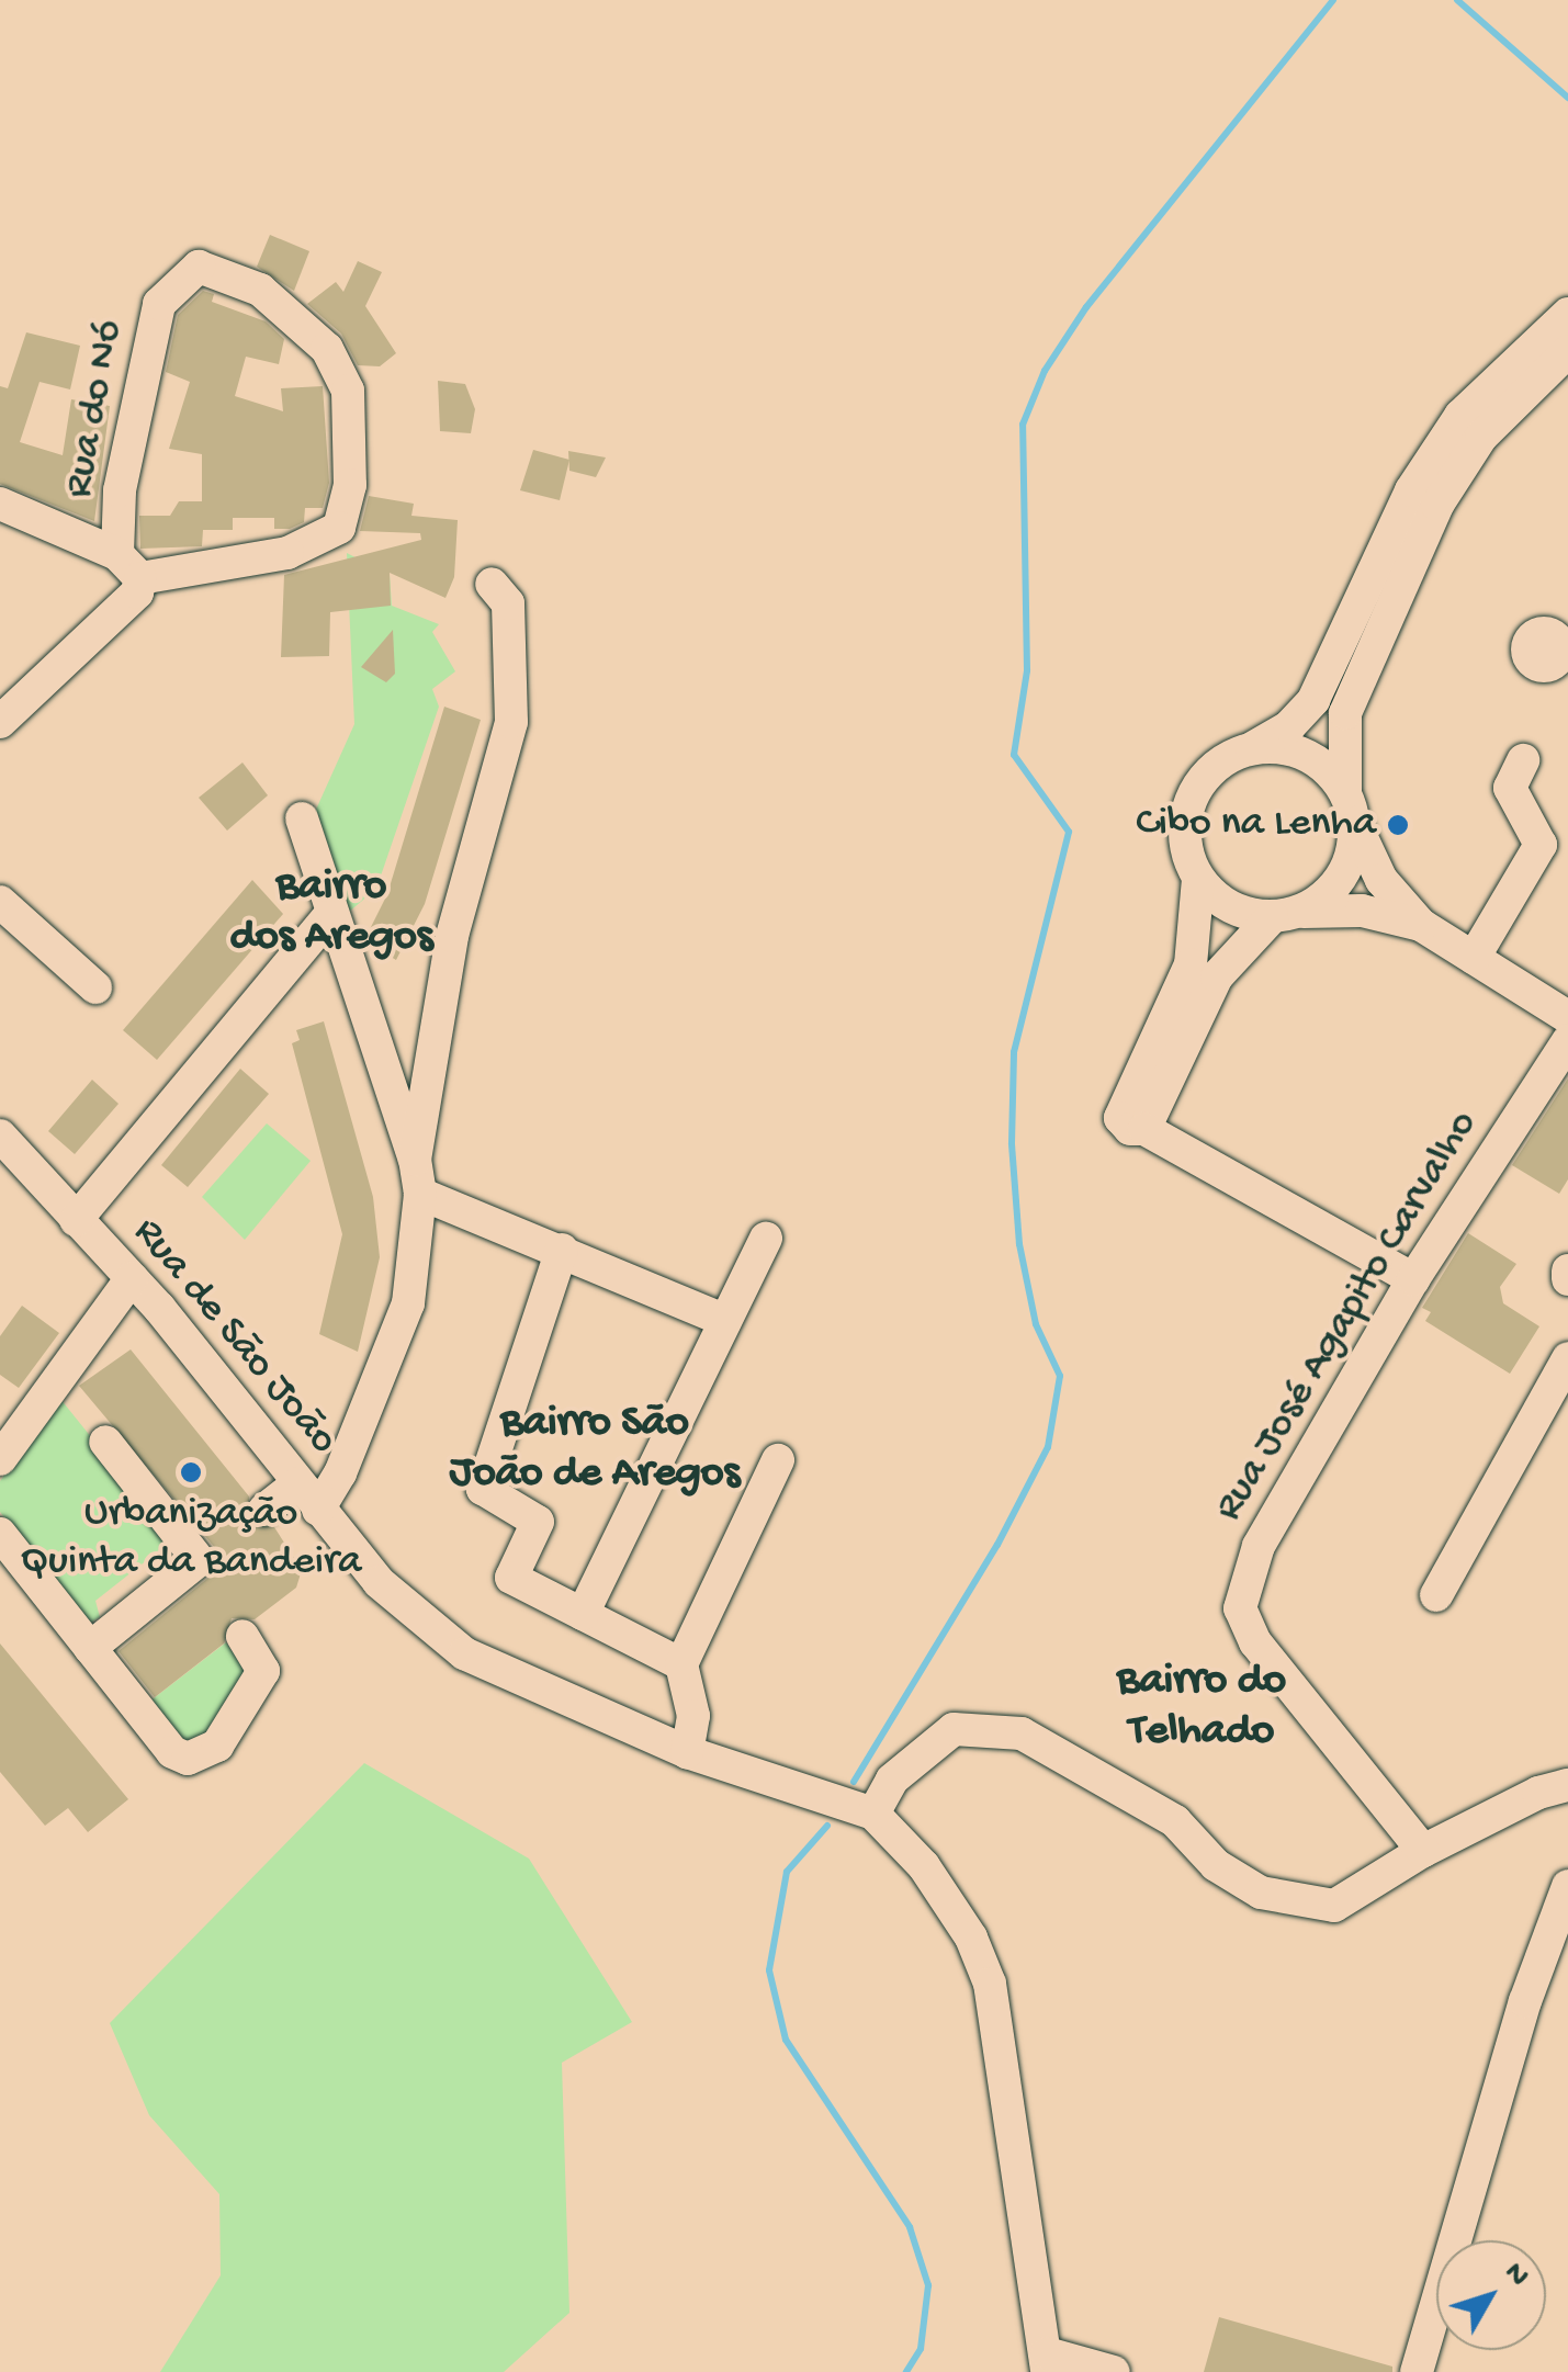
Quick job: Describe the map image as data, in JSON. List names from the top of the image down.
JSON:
{
  "streets": {
    "street": ["Rua do Nó", "Rua José Agapito Carvalho", "Rua de São João"]
  },
  "districts": ["Bairro dos Aregos", "Bairro São João de Aregos", "Bairro do Telhado"],
  "places": ["Cibo na Lenha", "Urbanização Quinta da Bandeira"],
  "north": "top right"
}
